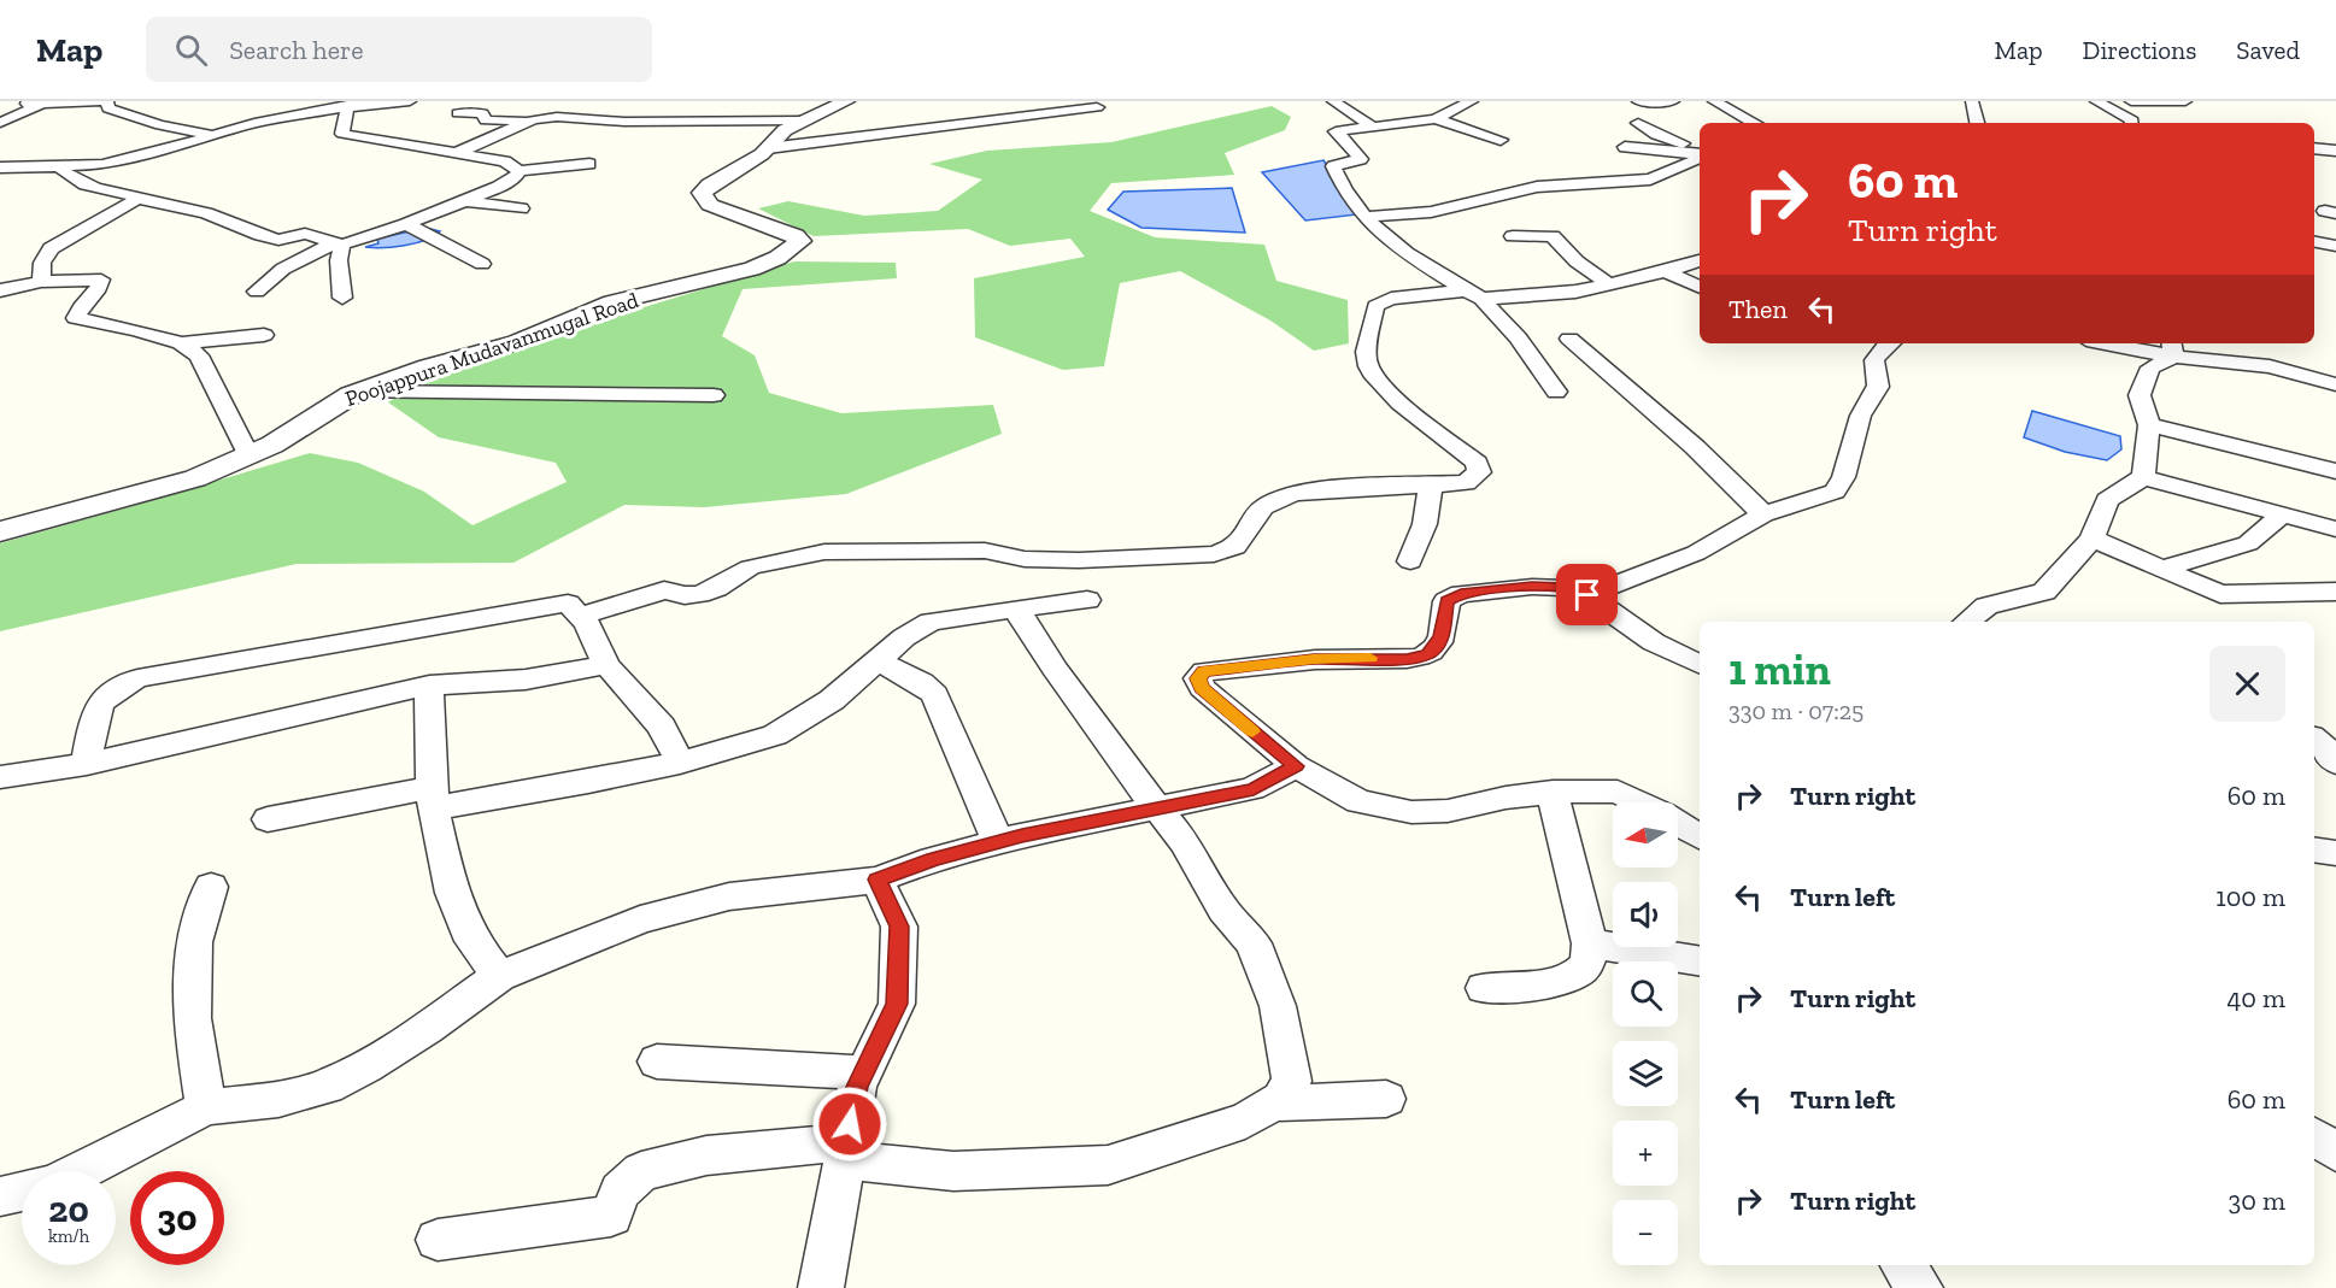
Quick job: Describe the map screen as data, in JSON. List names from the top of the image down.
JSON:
{
  "streets": {
    "street": ["Poojappura Mudavanmugal Road"]
  },
  "north": "left",
  "page": {
    "header": "Map",
    "search": "Search here",
    "nav": ["Map", "Directions", "Saved"],
    "turn": ["60 m", "Turn right"],
    "then": "Then",
    "heading": ["1 min", "330 m · 07:25"],
    "list": [
      {
        "name": "Turn right",
        "value": "60 m"
      },
      {
        "name": "Turn left",
        "value": "100 m"
      },
      {
        "name": "Turn right",
        "value": "40 m"
      },
      {
        "name": "Turn left",
        "value": "60 m"
      },
      {
        "name": "Turn right",
        "value": "30 m"
      }
    ],
    "map_buttons": ["+", "−"],
    "speed": "20 km/h",
    "limit": "30"
  }
}
